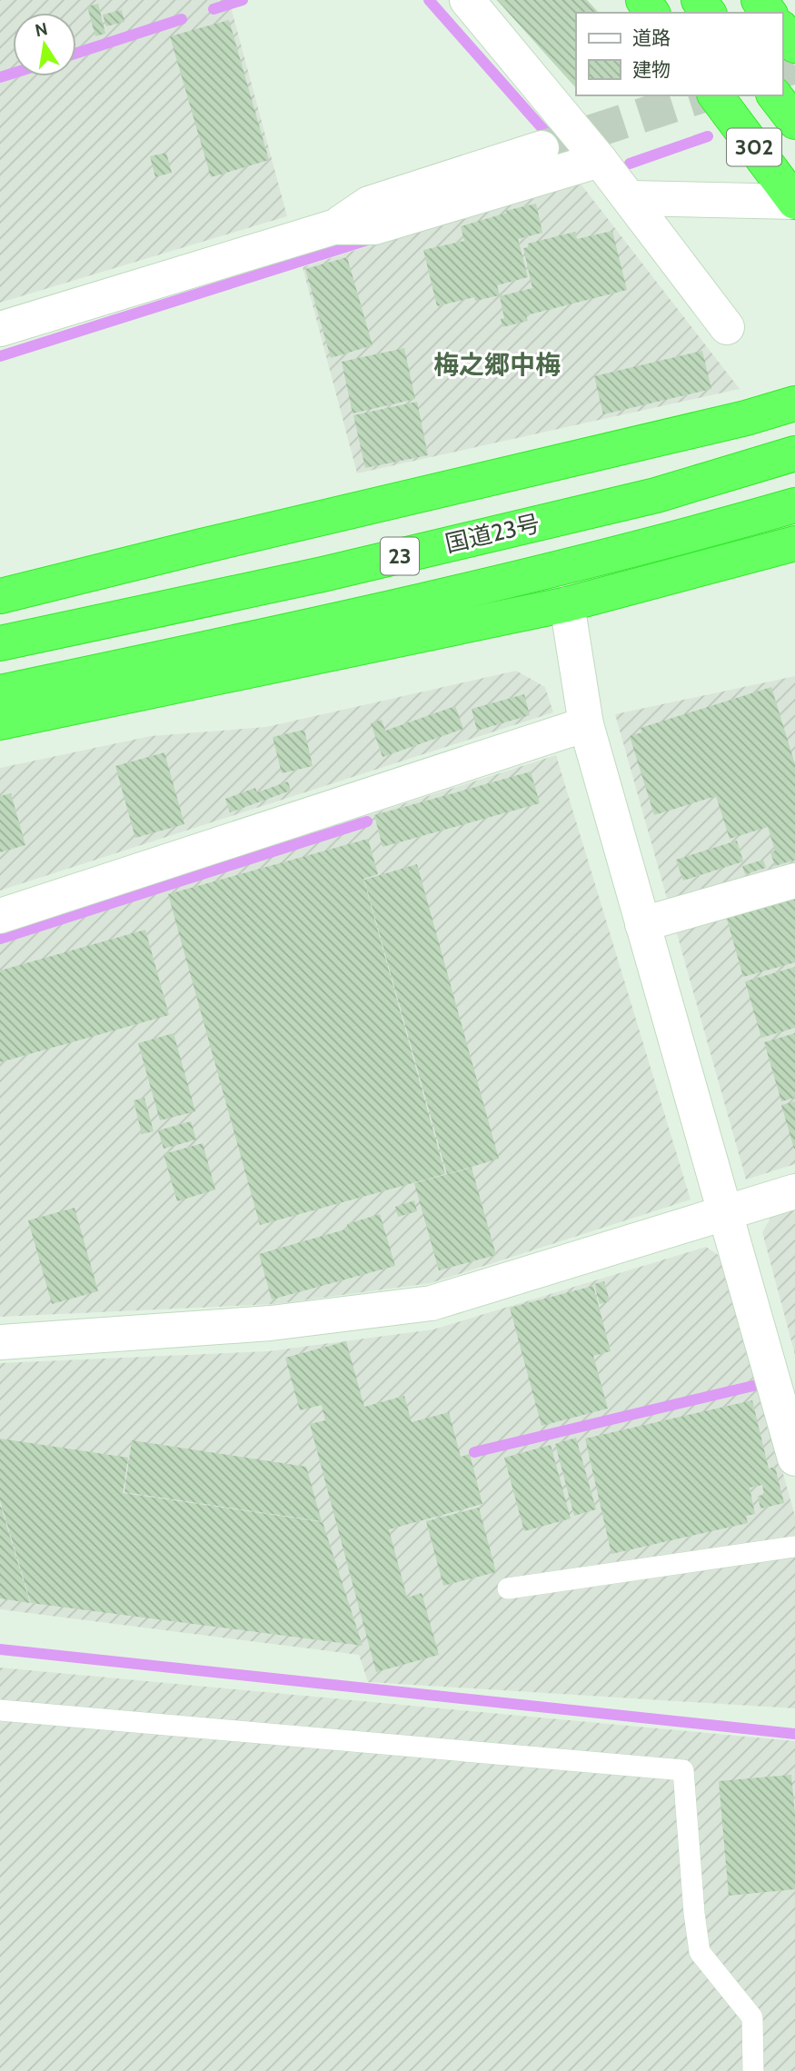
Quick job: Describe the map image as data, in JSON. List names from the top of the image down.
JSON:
{
  "streets": {
    "highway": ["302", "国道23号", "23"]
  },
  "districts": ["梅之郷中梅"],
  "legend": ["道路", "建物"],
  "north": "top"
}
